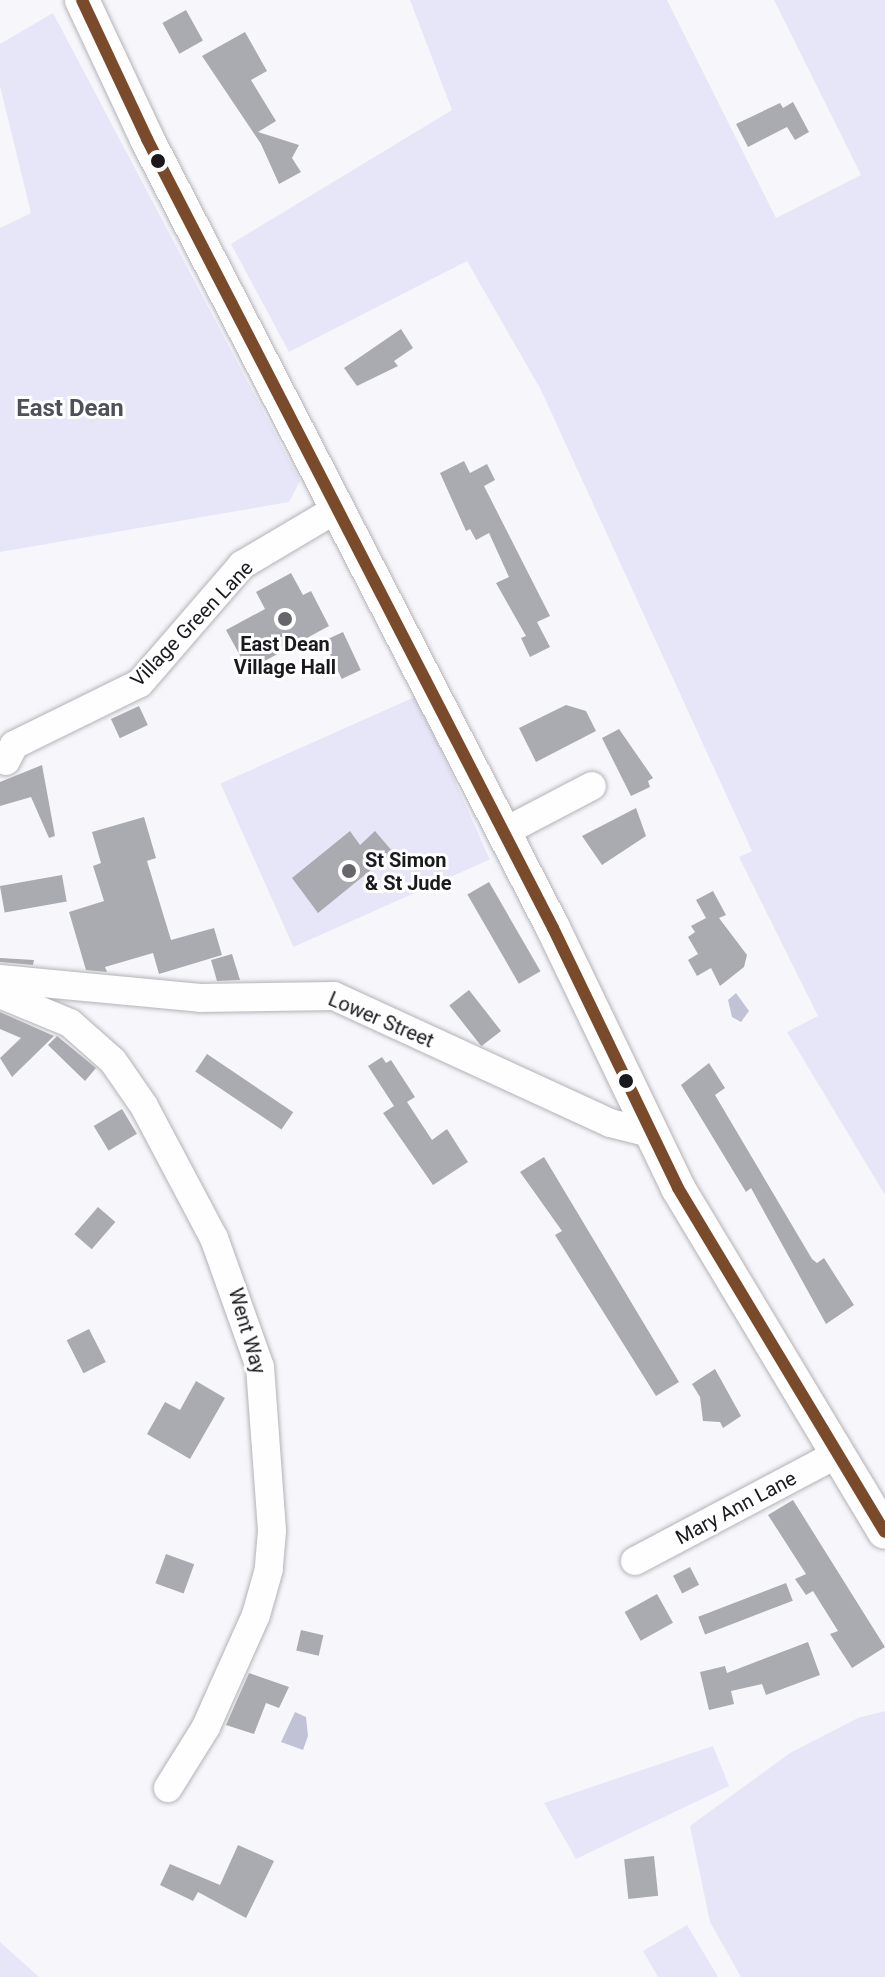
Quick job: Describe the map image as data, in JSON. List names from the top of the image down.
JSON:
{
  "streets": {
    "street": [
      "Village Green Lane",
      "Lower Street",
      "Went Way",
      "Mary Ann Lane"
    ]
  },
  "districts": ["East Dean"],
  "places": ["East Dean Village Hall", "St Simon & St Jude"]
}
